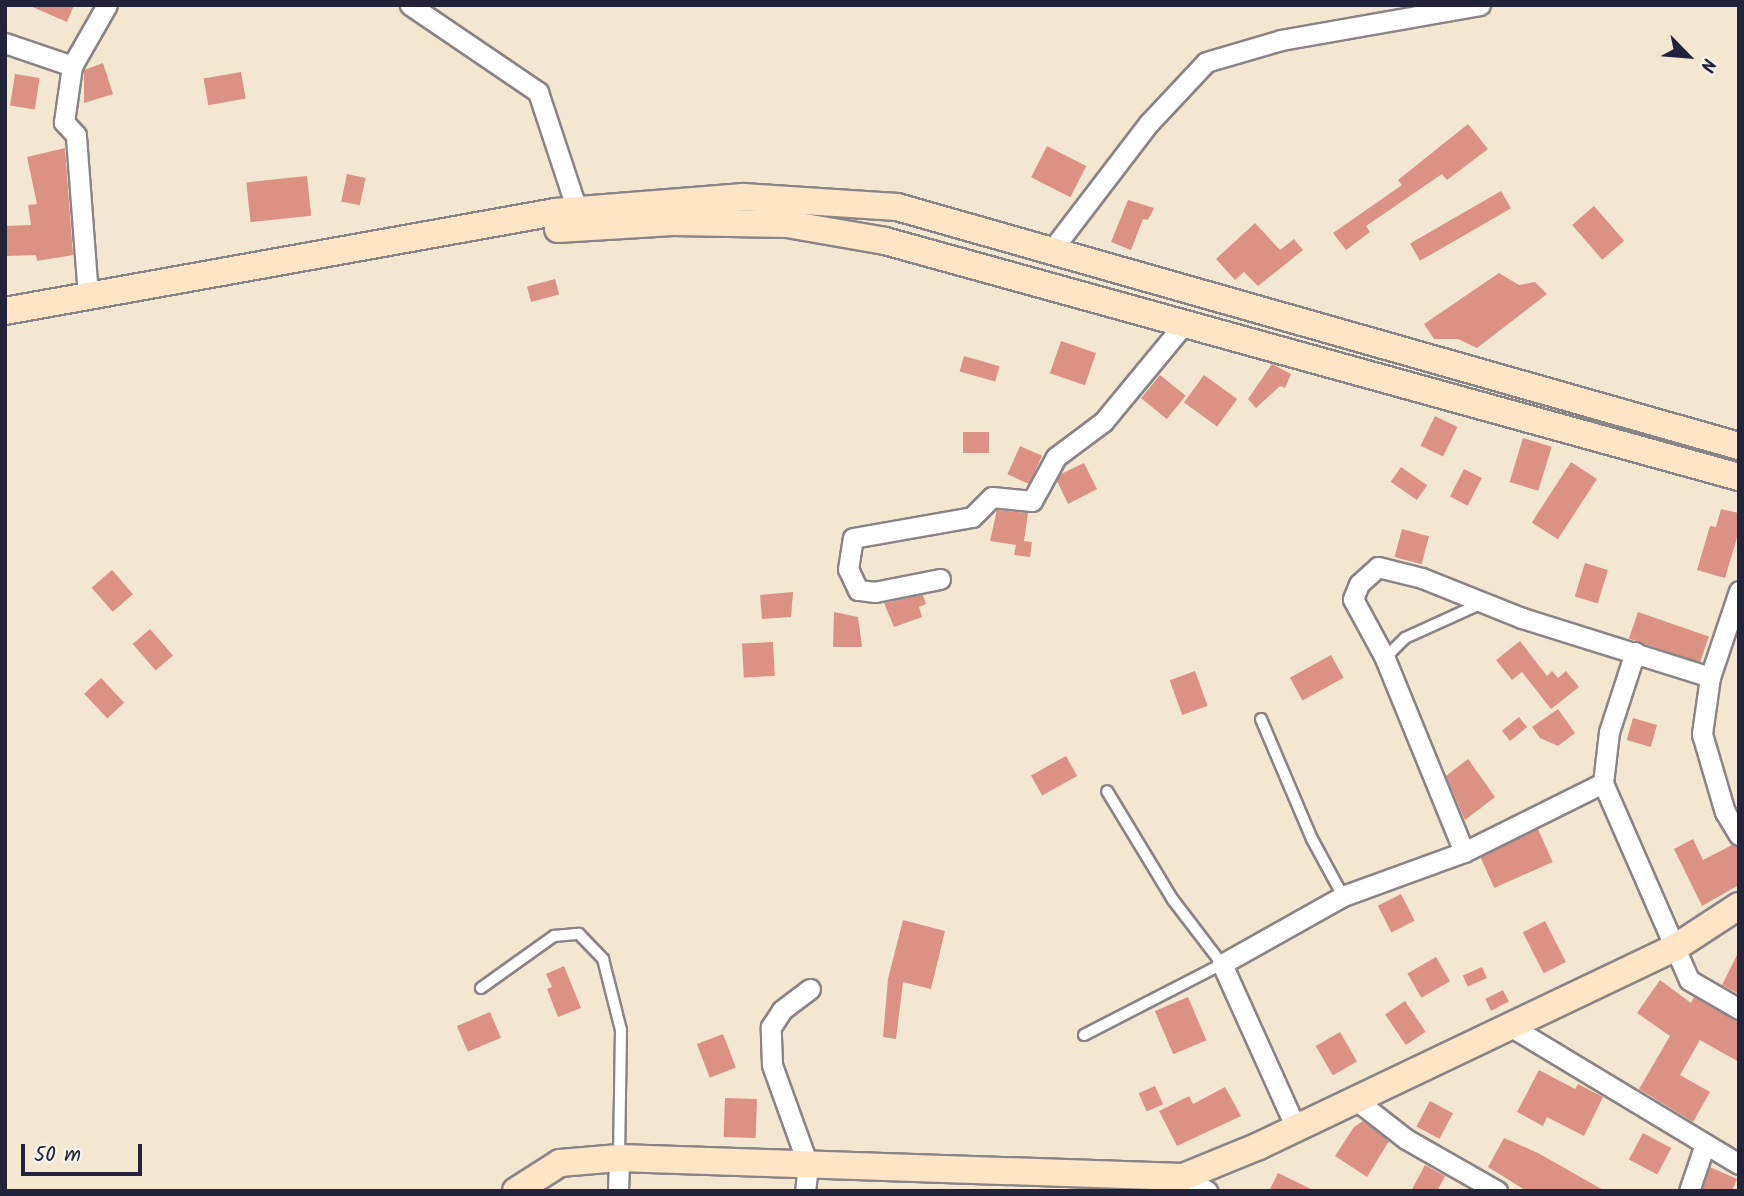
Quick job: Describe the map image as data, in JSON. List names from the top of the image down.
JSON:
{
  "scale_bar": "50 m",
  "north": "bottom right"
}
